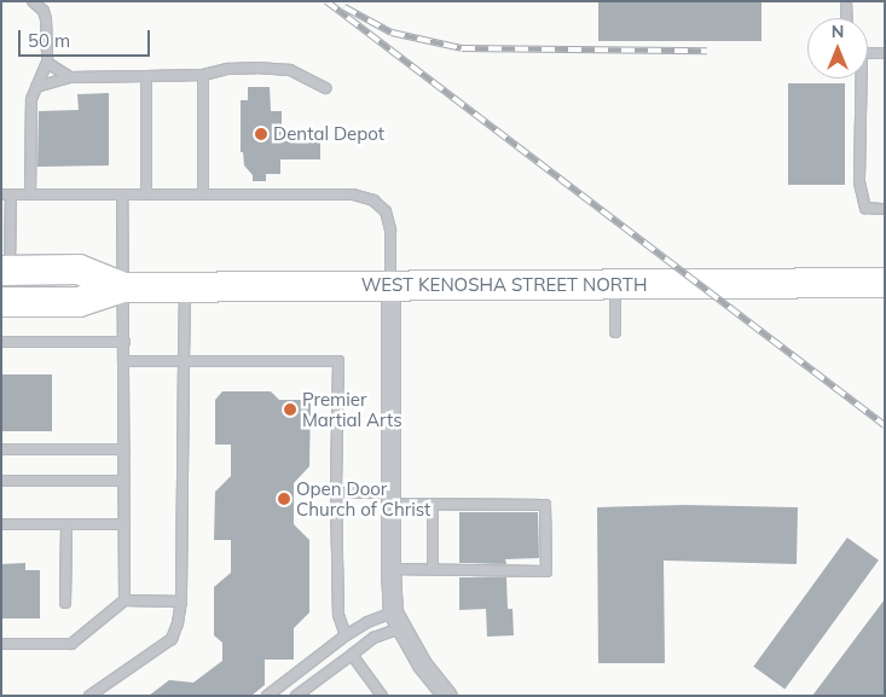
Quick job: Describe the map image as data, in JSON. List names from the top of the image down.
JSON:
{
  "streets": {
    "main road": ["WEST KENOSHA STREET NORTH"]
  },
  "places": ["Dental Depot", "Premier Martial Arts", "Open Door Church of Christ"],
  "scale_bar": "50 m",
  "north": "top"
}
